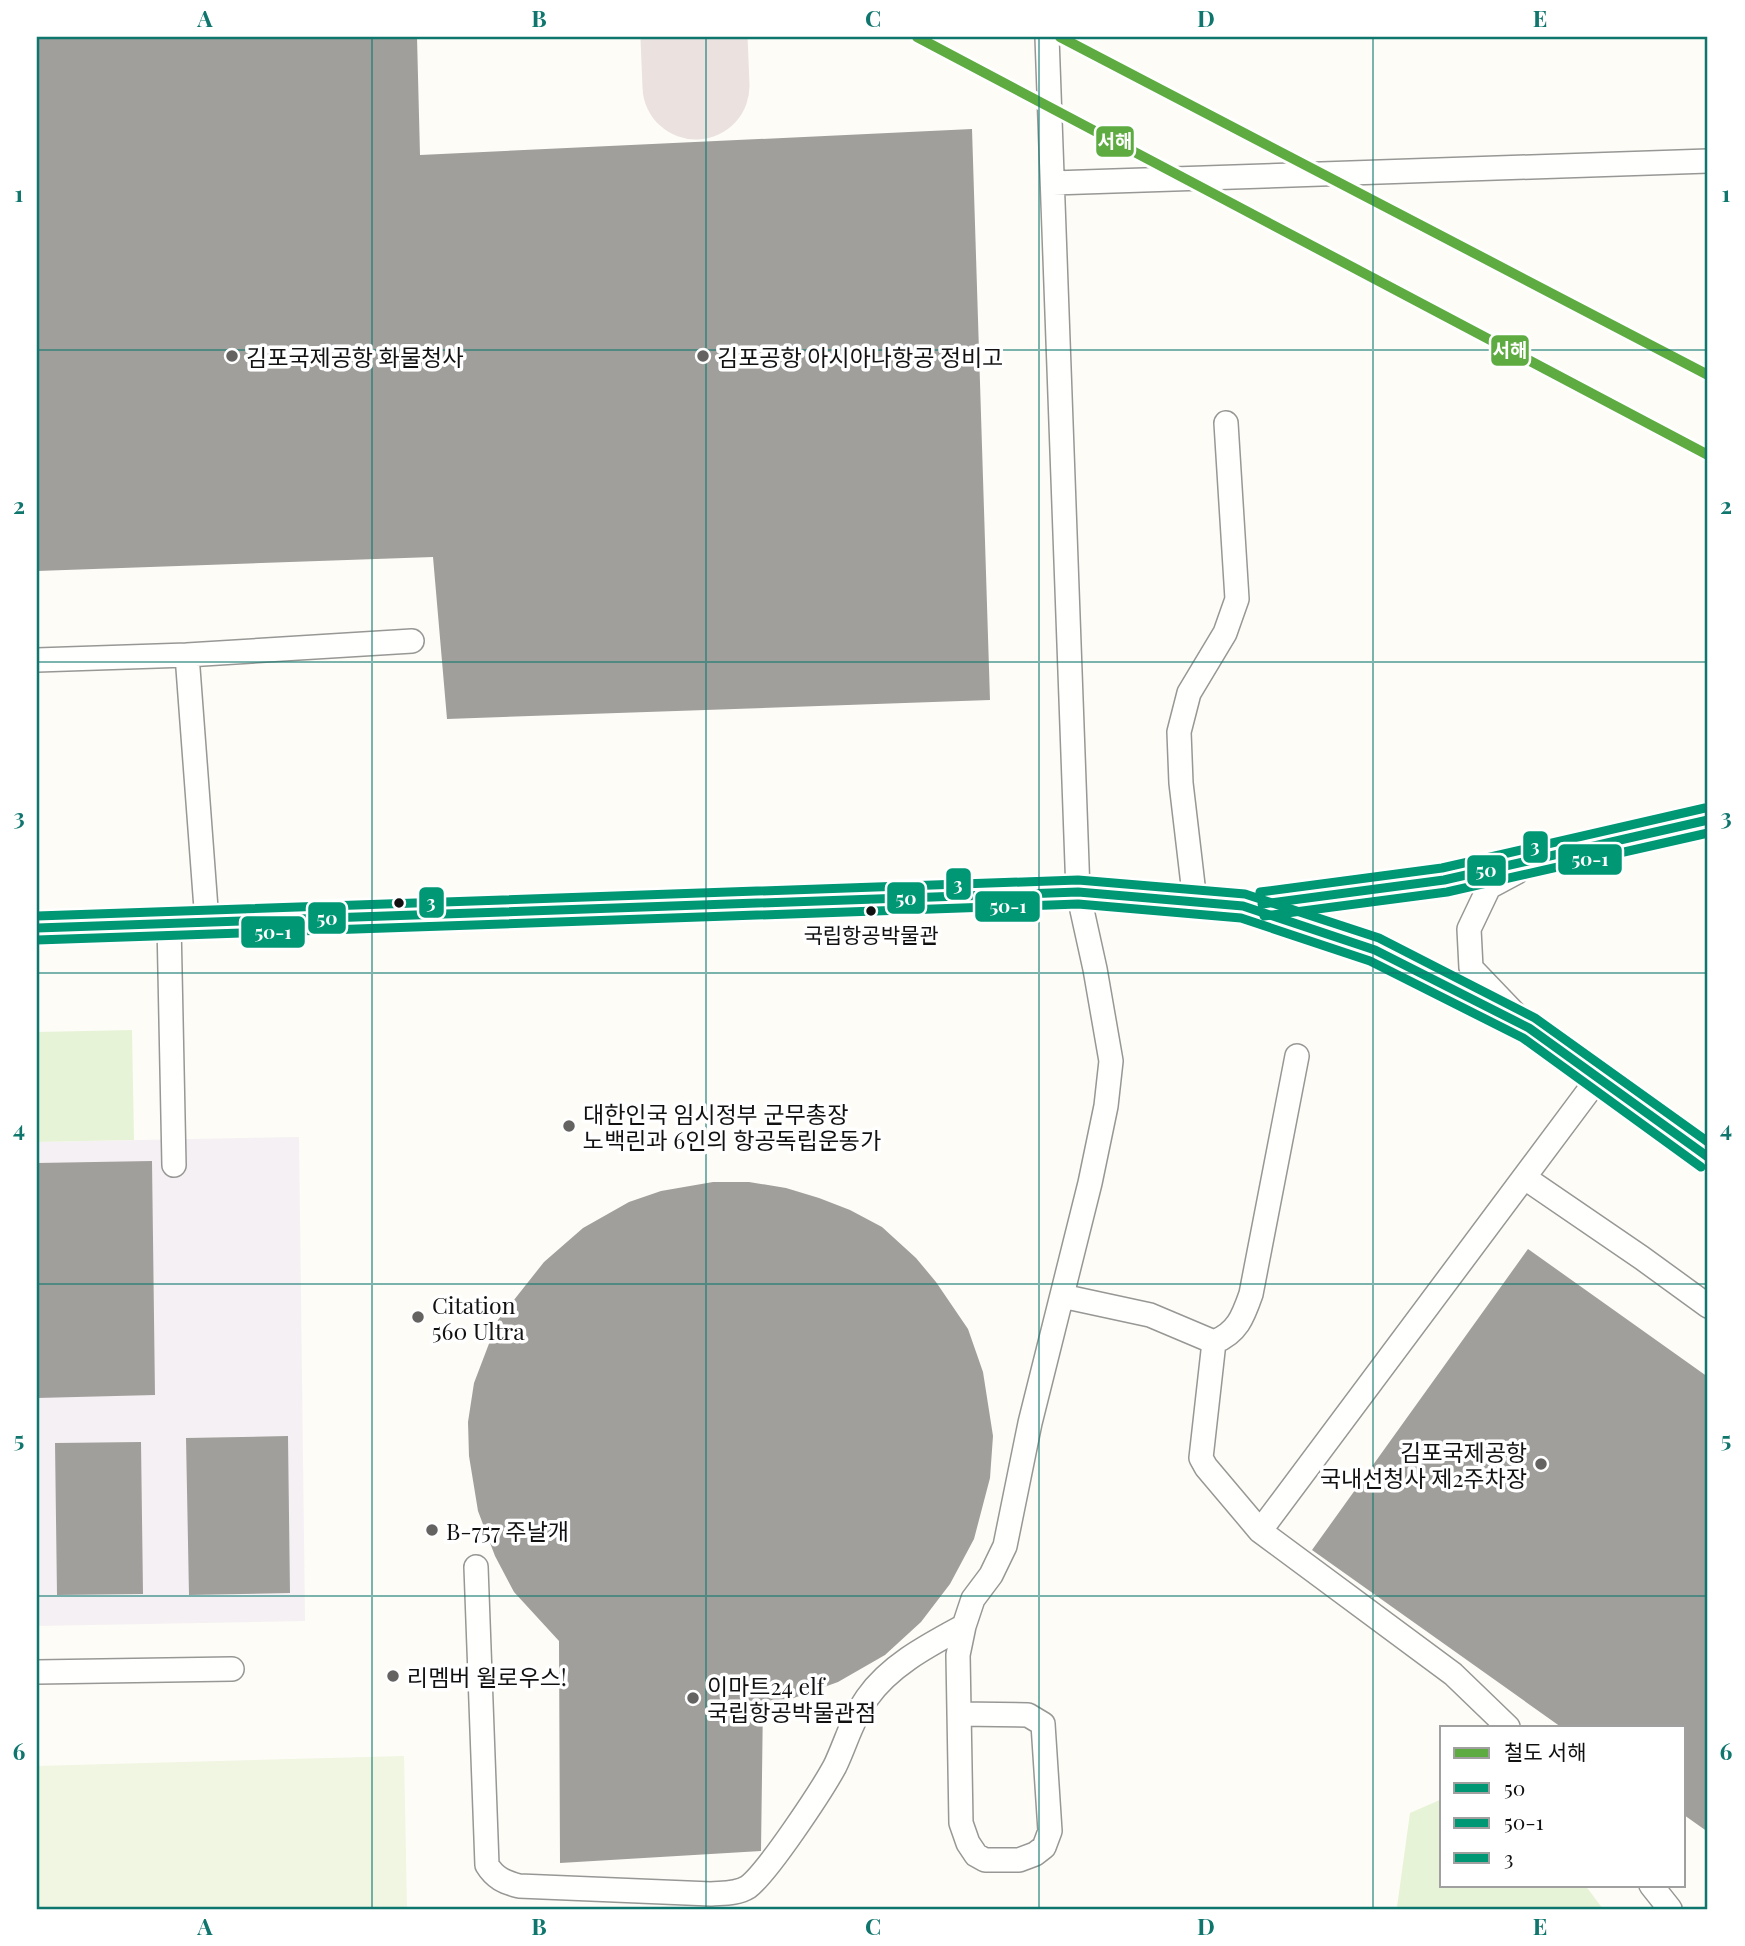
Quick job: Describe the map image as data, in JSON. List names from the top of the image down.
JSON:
{
  "places": [
    "김포국제공항 화물청사",
    "김포공항 아시아나항공 정비고",
    "국립항공박물관",
    "대한인국 임시정부 군무총장 노백린과 6인의 항공독립운동가",
    "Citation 560 Ultra",
    "김포국제공항 국내선청사 제2주차장",
    "B-757 주날개",
    "리멤버 윌로우스!",
    "이마트24 elf 국립항공박물관점"
  ],
  "lines": [
    "rail line 서해",
    "transit line 3",
    "transit line 50",
    "transit line 50-1"
  ],
  "legend": [
    "철도 서해",
    "50",
    "50-1",
    "3"
  ],
  "grid": {
    "columns": [
      "A",
      "B",
      "C",
      "D",
      "E"
    ],
    "rows": [
      "1",
      "2",
      "3",
      "4",
      "5",
      "6"
    ]
  }
}
